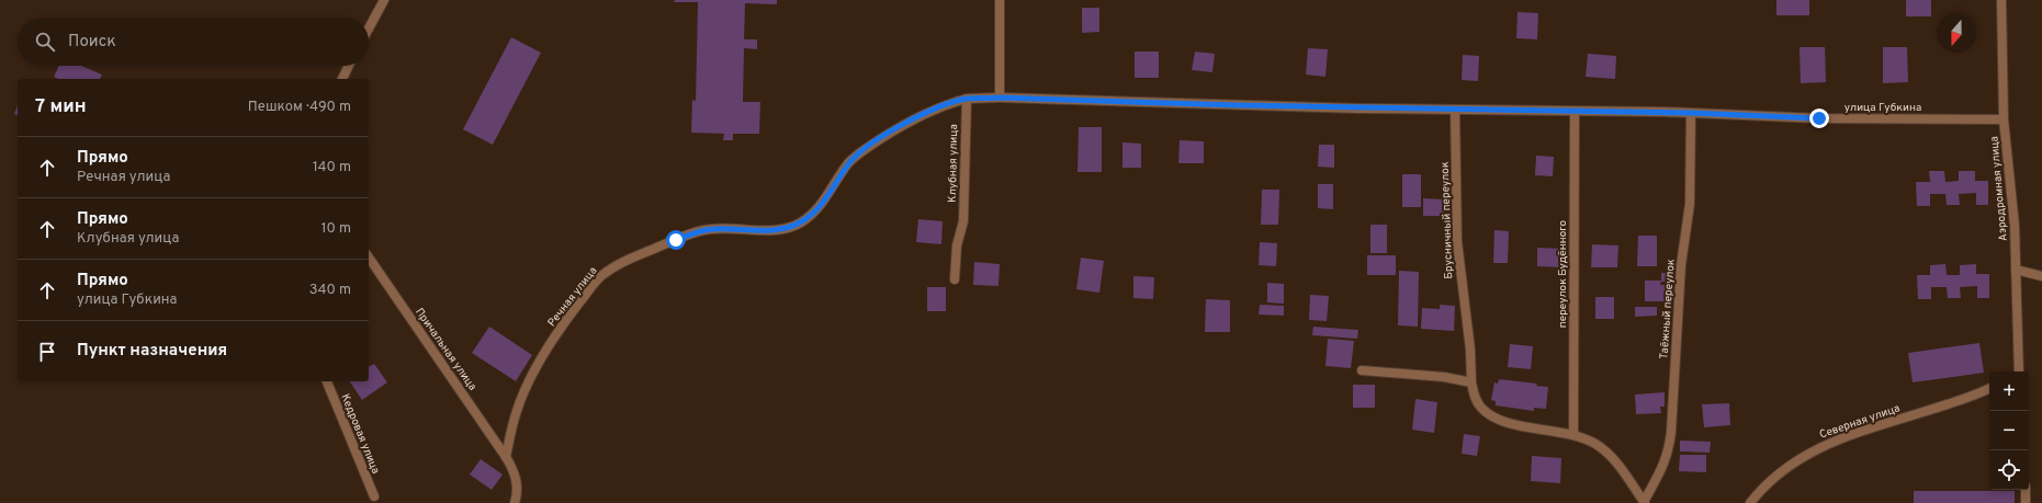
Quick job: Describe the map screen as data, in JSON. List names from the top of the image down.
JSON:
{
  "streets": {
    "street": [
      "улица Губкина",
      "Клубная улица",
      "Аэродромная улица",
      "Брусничный переулок",
      "переулок Будённого",
      "Речная улица",
      "Таёжный переулок",
      "Причальная улица",
      "Северная улица",
      "Кедровая улица"
    ]
  },
  "crossings": [
    ["улица Губкина", "Аэродромная улица"],
    ["улица Губкина", "Брусничный переулок"],
    ["улица Губкина", "переулок Будённого"],
    ["улица Губкина", "Таёжный переулок"],
    ["Клубная улица", "Речная улица"],
    ["Брусничный переулок", "переулок Будённого"],
    ["Брусничный переулок", "Таёжный переулок"],
    ["Речная улица", "Причальная улица"]
  ],
  "north": "bottom",
  "page": {
    "search": "Поиск",
    "heading": ["7 мин", "Пешком · 490 m"],
    "list": [
      ["Прямо", "Речная улица", "140 m"],
      ["Прямо", "Клубная улица", "10 m"],
      ["Прямо", "улица Губкина", "340 m"],
      "Пункт назначения"
    ],
    "map_buttons": ["+", "−"]
  }
}
